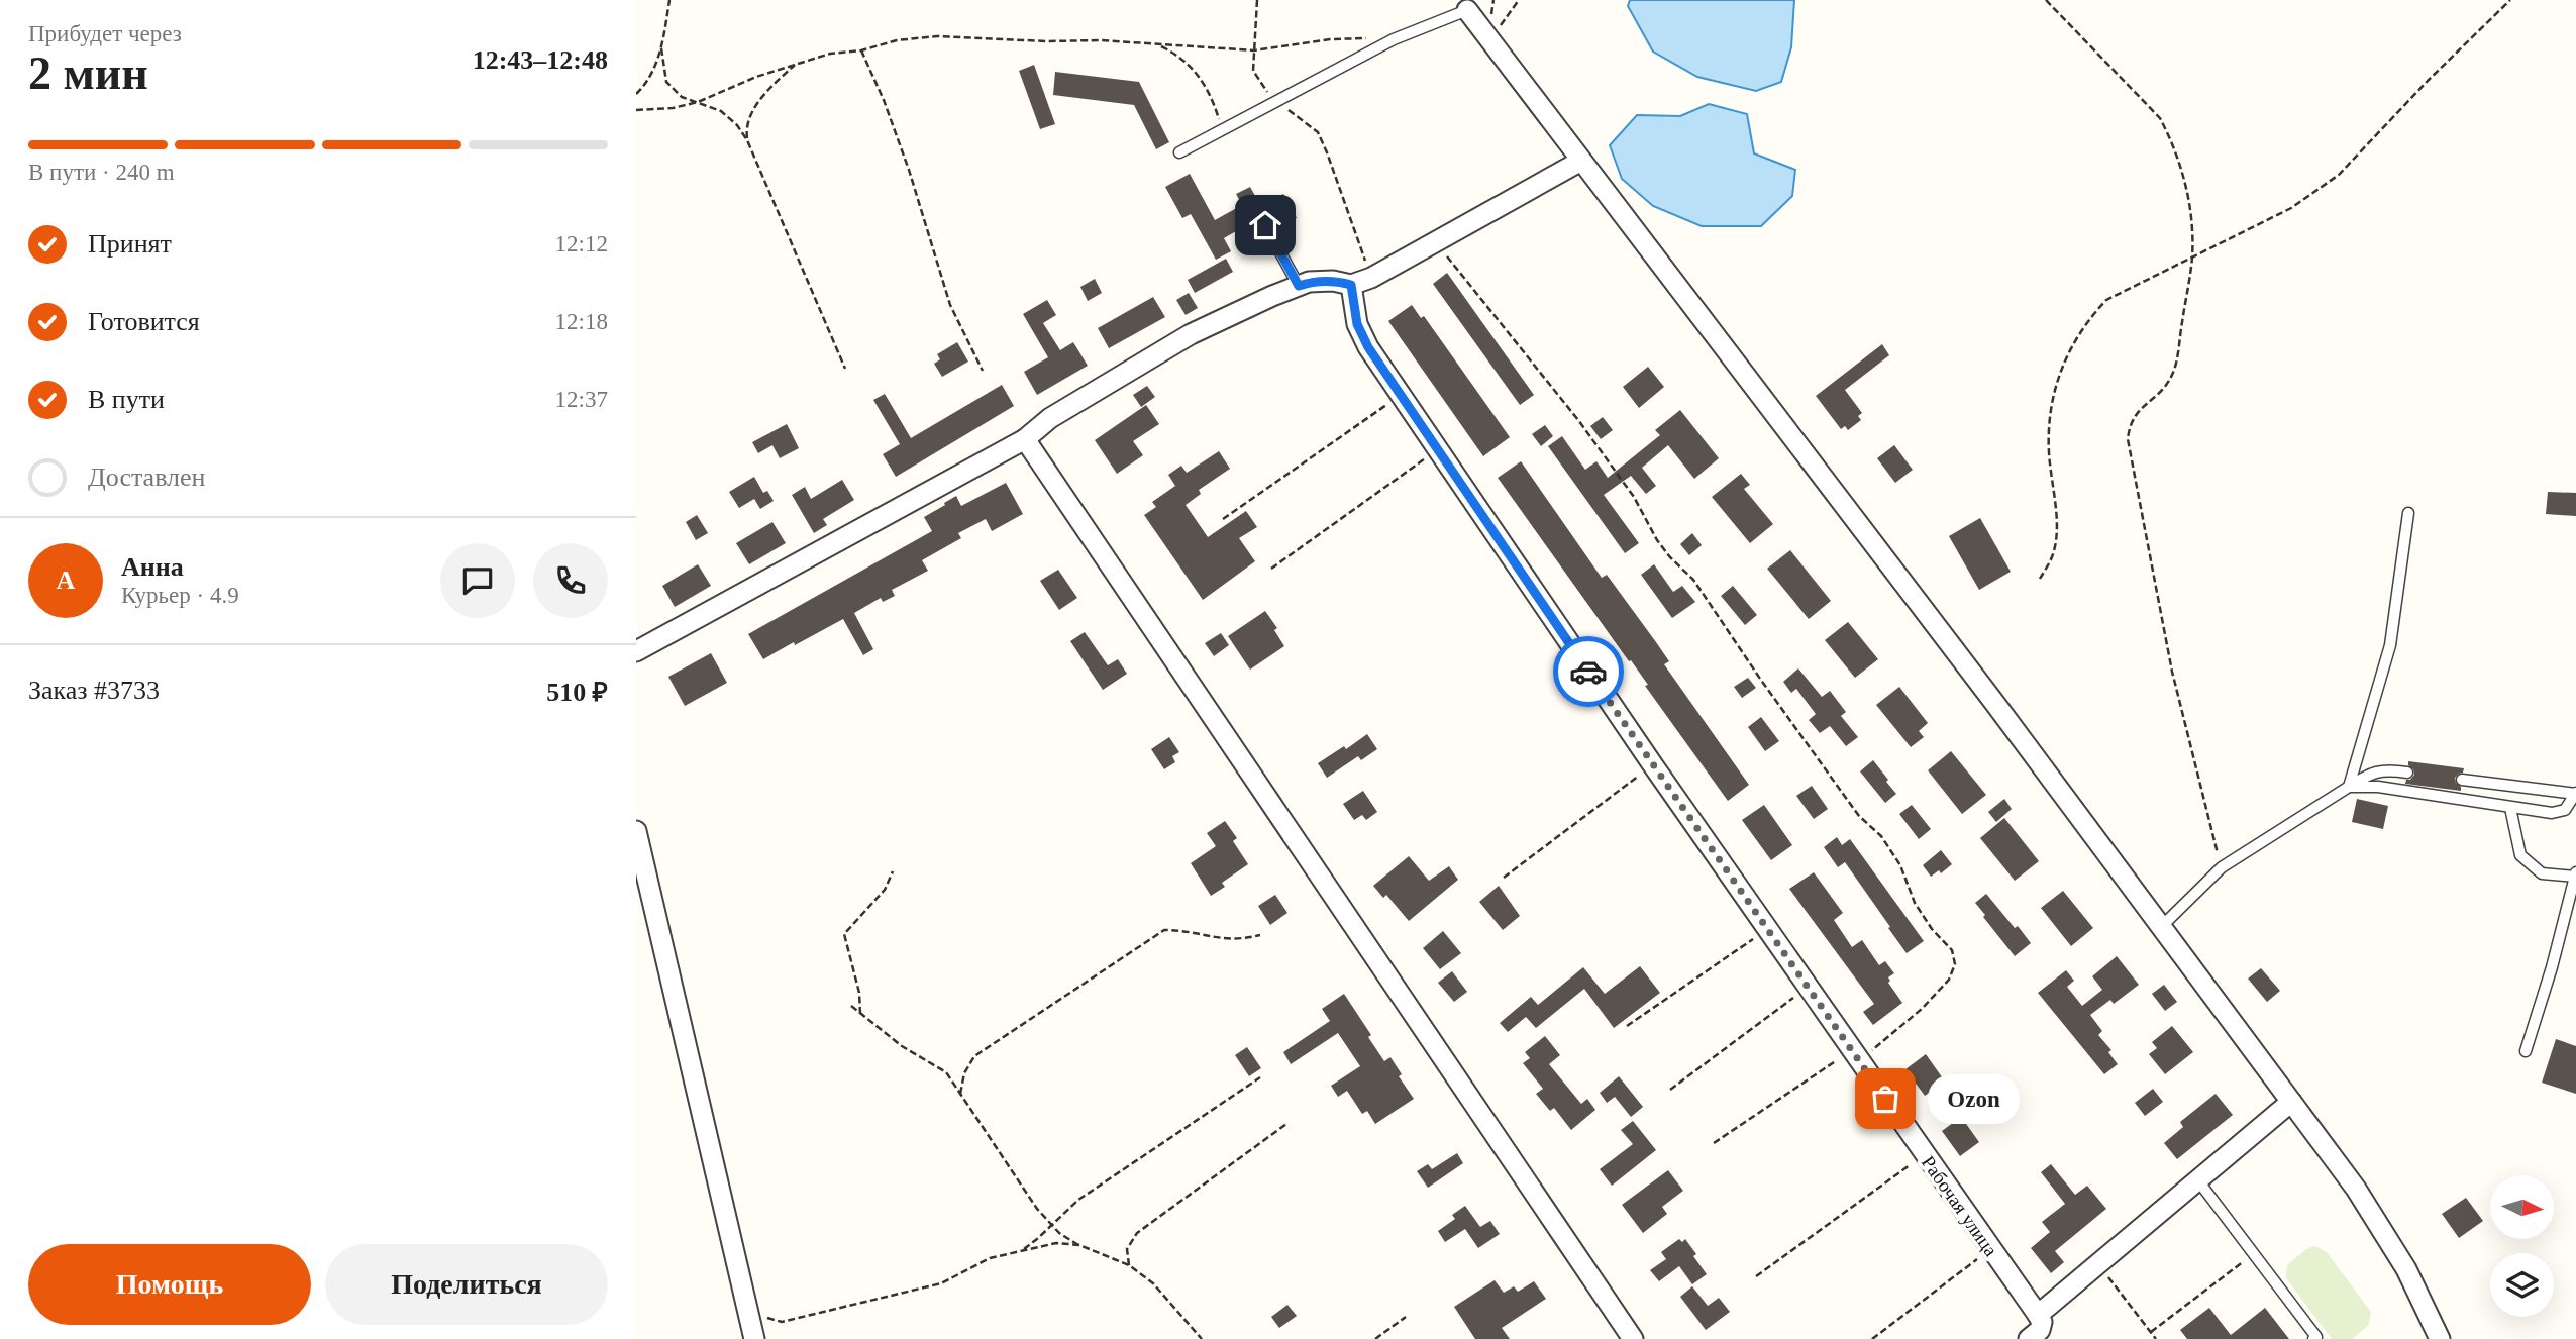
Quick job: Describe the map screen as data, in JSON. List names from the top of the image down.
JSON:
{
  "streets": {
    "street": ["Рабочая улица"]
  },
  "places": ["Ozon"],
  "north": "right",
  "page": {
    "heading": ["2 мин", "Прибудет через", "12:43–12:48"],
    "panel": [
      "Анна",
      "Курьер · 4.9",
      "Заказ #3733",
      "510 ₽"
    ],
    "bar": "В пути · 240 m",
    "list": [
      ["Принят", "12:12"],
      ["Готовится", "12:18"],
      ["В пути", "12:37"],
      "Доставлен"
    ],
    "round": "А",
    "bubble": "Ozon",
    "buttons": ["Помощь", "Поделиться"]
  }
}
